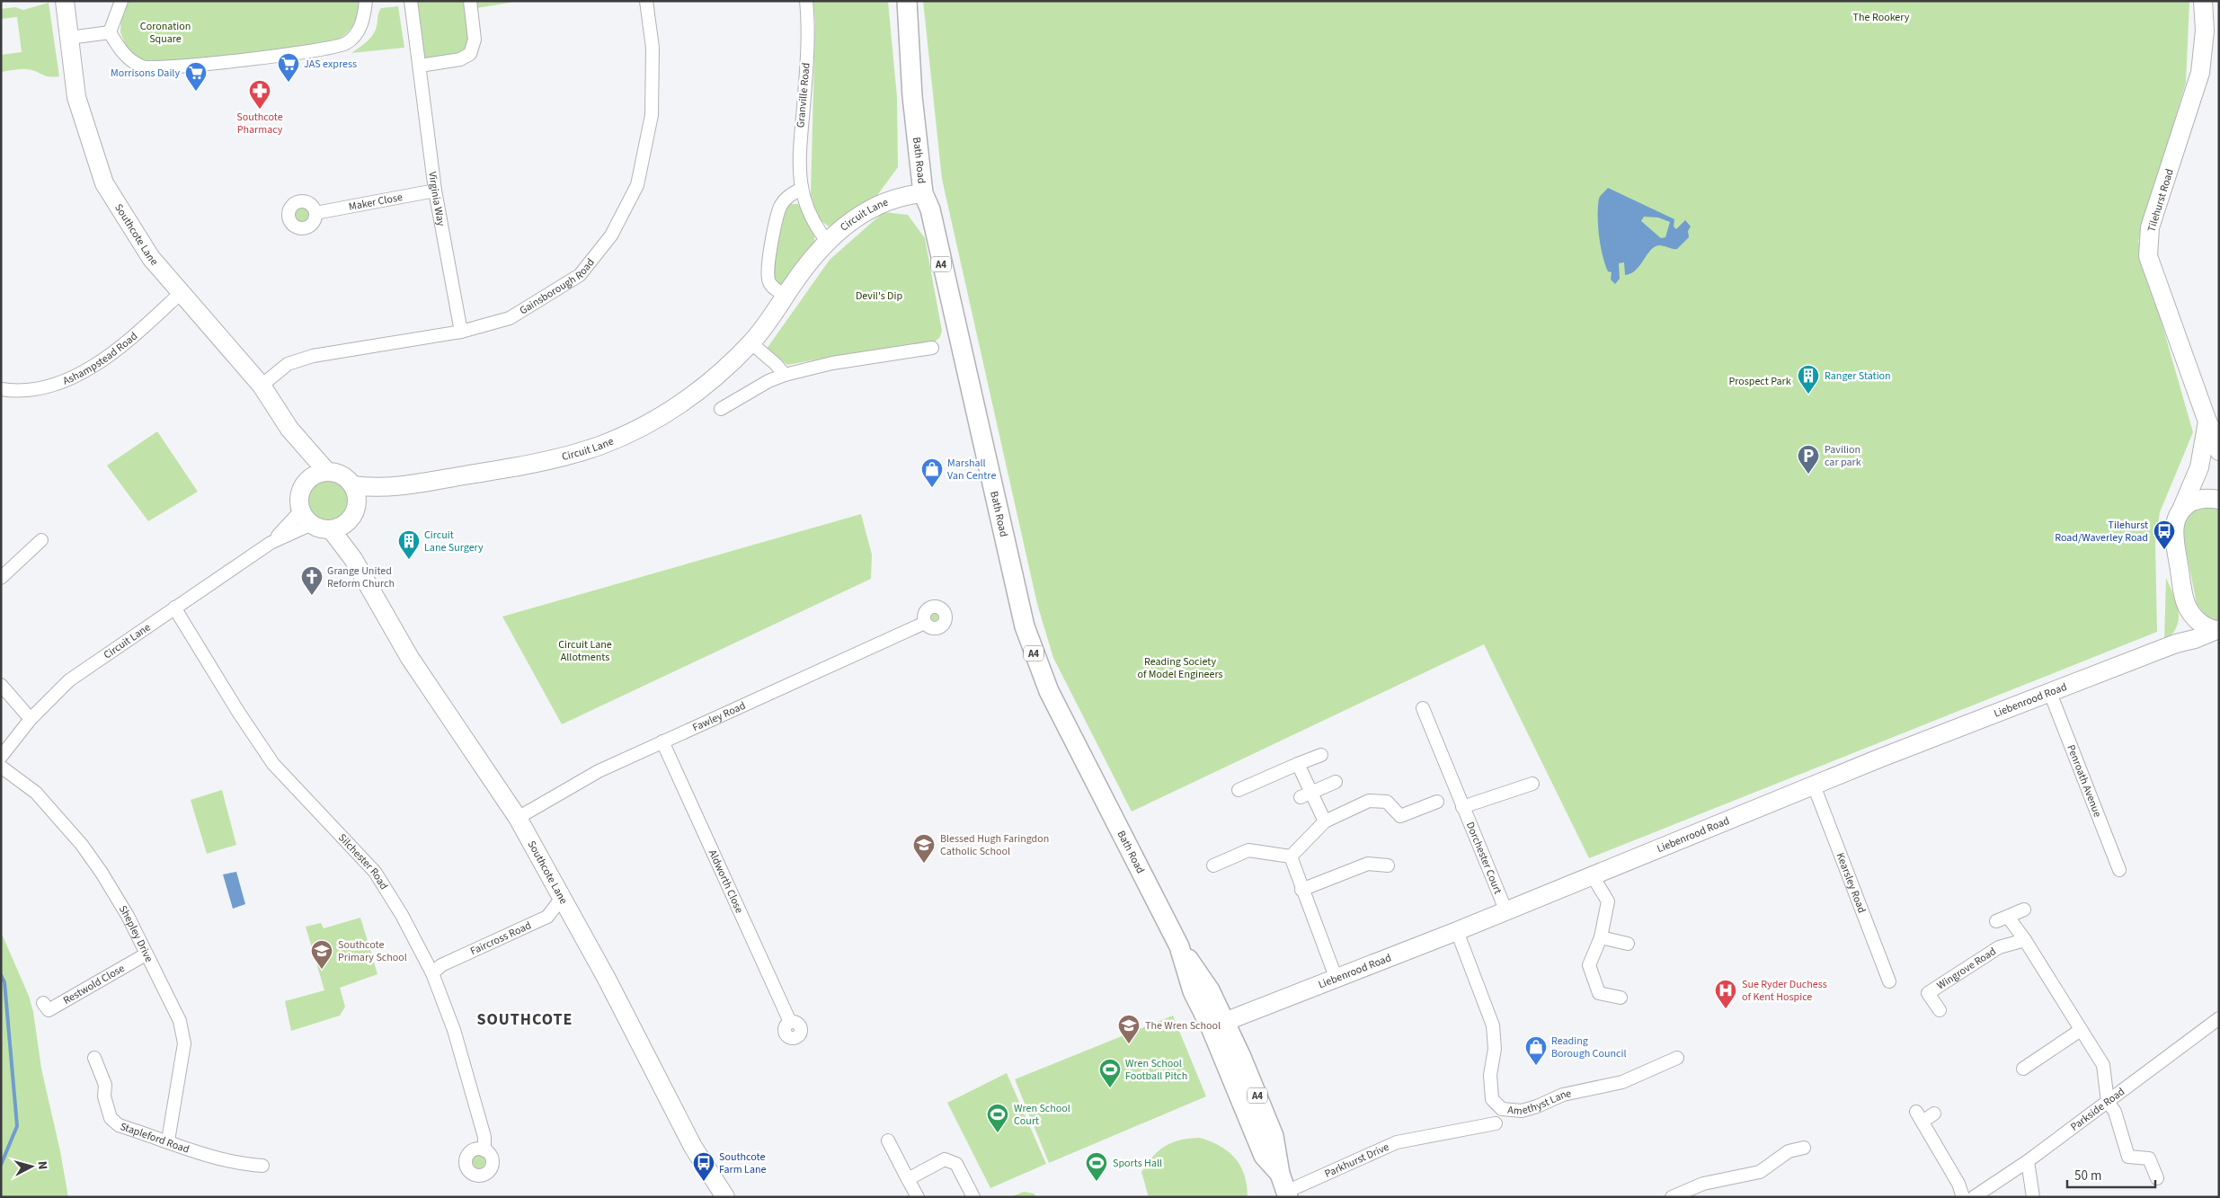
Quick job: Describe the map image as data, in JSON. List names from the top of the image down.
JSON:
{
  "streets": {
    "main road": ["Bath Road", "A4"],
    "street": [
      "Granville Road",
      "Virginia Way",
      "Tilehurst Road",
      "Maker Close",
      "Circuit Lane",
      "Southcote Lane",
      "Gainsborough Road",
      "Ashampstead Road",
      "Liebenrood Road",
      "Fawley Road",
      "Penroath Avenue",
      "Dorchester Court",
      "Silchester Road",
      "Aldworth Close",
      "Kearsley Road",
      "Shepley Drive",
      "Faircross Road",
      "Wingrove Road",
      "Restwold Close",
      "Amethyst Lane",
      "Parkside Road",
      "Stapleford Road",
      "Parkhurst Drive"
    ]
  },
  "crossings": [
    ["Granville Road", "Circuit Lane"],
    ["Bath Road", "Circuit Lane"],
    ["Bath Road", "Liebenrood Road"],
    ["Bath Road", "Parkhurst Drive"],
    ["Virginia Way", "Maker Close"],
    ["Virginia Way", "Gainsborough Road"],
    ["Circuit Lane", "Southcote Lane"],
    ["Circuit Lane", "Silchester Road"],
    ["Southcote Lane", "Gainsborough Road"],
    ["Southcote Lane", "Ashampstead Road"],
    ["Southcote Lane", "Fawley Road"],
    ["Southcote Lane", "Faircross Road"],
    ["Liebenrood Road", "Penroath Avenue"],
    ["Liebenrood Road", "Dorchester Court"],
    ["Liebenrood Road", "Kearsley Road"],
    ["Liebenrood Road", "Amethyst Lane"],
    ["Fawley Road", "Aldworth Close"],
    ["Silchester Road", "Faircross Road"],
    ["Shepley Drive", "Restwold Close"],
    ["Shepley Drive", "Stapleford Road"]
  ],
  "districts": ["SOUTHCOTE"],
  "parks": [
    "The Rookery",
    "Coronation Square",
    "Devil's Dip",
    "Prospect Park",
    "Circuit Lane Allotments",
    "Reading Society of Model Engineers"
  ],
  "places": {
    "supermarket": ["JAS express", "Morrisons Daily"],
    "pharmacy": ["Southcote Pharmacy"],
    "building": ["Ranger Station", "Circuit Lane Surgery"],
    "parking": ["Pavilion car park"],
    "shop": ["Marshall Van Centre", "Reading Borough Council"],
    "bus stop": ["Tilehurst Road/Waverley Road", "Southcote Farm Lane"],
    "church": ["Grange United Reform Church"],
    "school or university": ["Blessed Hugh Faringdon Catholic School", "Southcote Primary School", "The Wren School"],
    "hospital": ["Sue Ryder Duchess of Kent Hospice"],
    "sports": ["Wren School Football Pitch", "Wren School Court", "Sports Hall"]
  },
  "scale_bar": "50 m",
  "north": "right"
}
